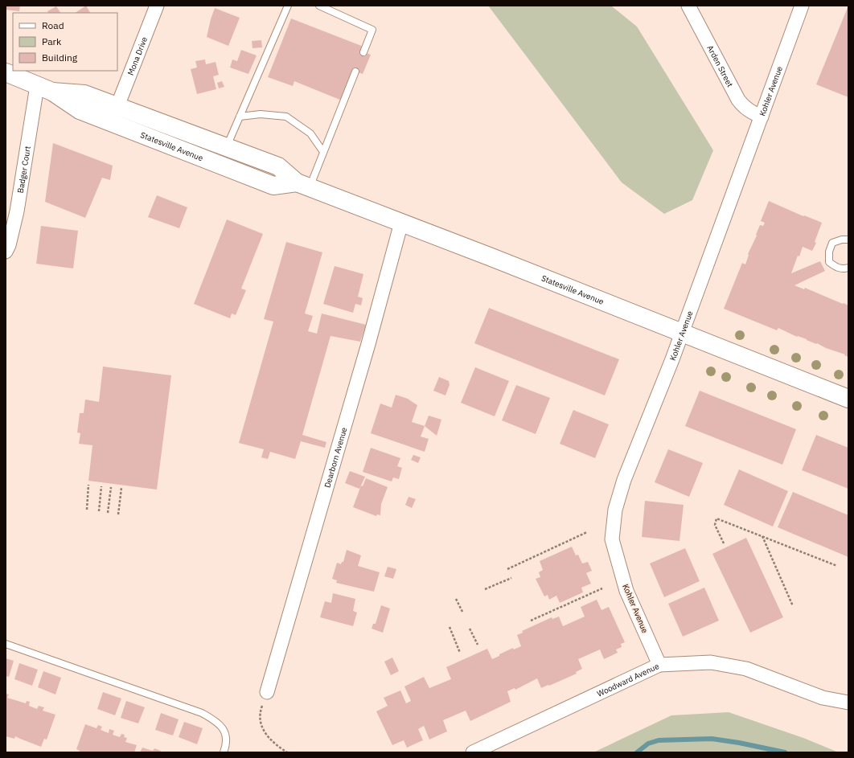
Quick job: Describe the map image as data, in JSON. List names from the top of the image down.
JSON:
{
  "streets": {
    "main road": ["Statesville Avenue"],
    "street": [
      "Mona Drive",
      "Arden Street",
      "Kohler Avenue",
      "Badger Court",
      "Dearborn Avenue",
      "Woodward Avenue"
    ]
  },
  "crossings": [
    ["Mona Drive", "Statesville Avenue"],
    ["Arden Street", "Kohler Avenue"],
    ["Kohler Avenue", "Statesville Avenue"],
    ["Kohler Avenue", "Woodward Avenue"],
    ["Statesville Avenue", "Badger Court"],
    ["Statesville Avenue", "Dearborn Avenue"]
  ],
  "legend": ["Road", "Park", "Building"]
}
